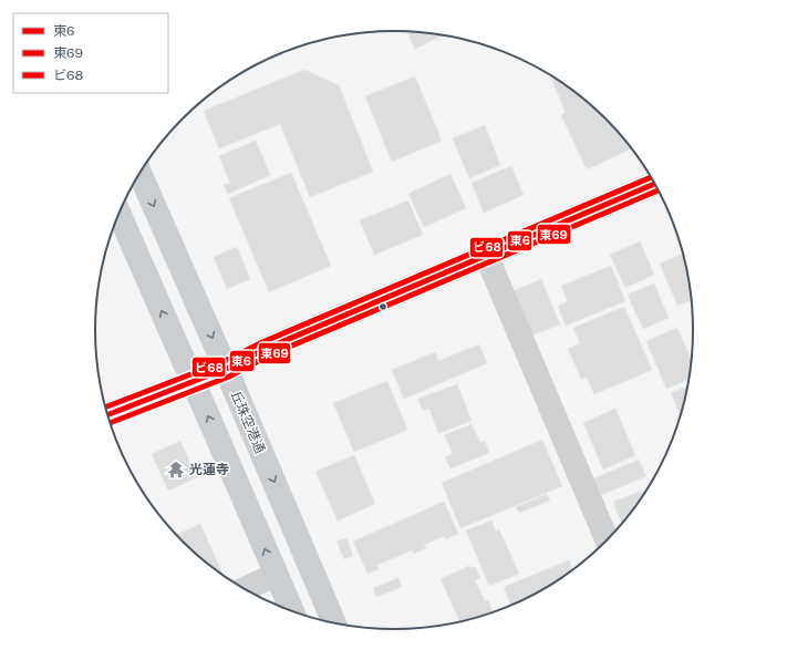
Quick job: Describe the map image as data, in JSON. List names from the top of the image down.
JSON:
{
  "streets": {
    "main road": ["丘珠空港通"]
  },
  "places": {
    "temple": ["光蓮寺"]
  },
  "lines": ["transit line ビ68", "transit line 東6", "transit line 東69"],
  "legend": ["東6", "東69", "ビ68"]
}
